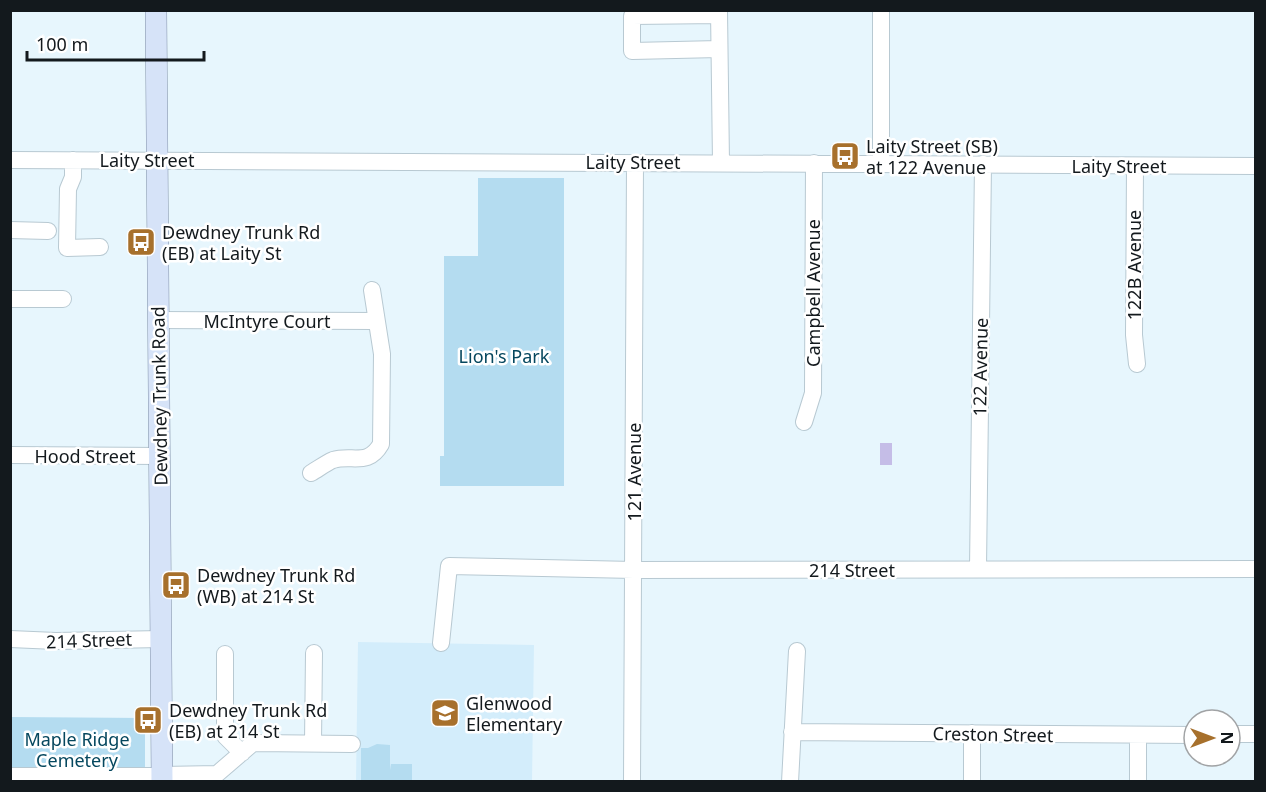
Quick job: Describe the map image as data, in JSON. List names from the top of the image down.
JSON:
{
  "streets": {
    "main road": ["Dewdney Trunk Road"],
    "street": [
      "Laity Street",
      "122B Avenue",
      "Campbell Avenue",
      "McIntyre Court",
      "122 Avenue",
      "Hood Street",
      "121 Avenue",
      "214 Street",
      "Creston Street"
    ]
  },
  "crossings": [
    ["Laity Street", "122B Avenue"],
    ["Laity Street", "Campbell Avenue"],
    ["Laity Street", "122 Avenue"],
    ["Laity Street", "Dewdney Trunk Road"],
    ["Laity Street", "121 Avenue"],
    ["McIntyre Court", "Dewdney Trunk Road"],
    ["122 Avenue", "214 Street"],
    ["Dewdney Trunk Road", "Hood Street"],
    ["Dewdney Trunk Road", "214 Street"],
    ["121 Avenue", "214 Street"]
  ],
  "parks": ["Lion's Park", "Maple Ridge Cemetery"],
  "places": {
    "bus stop": [
      "Laity Street (SB) at 122 Avenue",
      "Dewdney Trunk Rd (EB) at Laity St",
      "Dewdney Trunk Rd (WB) at 214 St",
      "Dewdney Trunk Rd (EB) at 214 St"
    ],
    "school or university": ["Glenwood Elementary"]
  },
  "scale_bar": "100 m",
  "north": "right"
}
